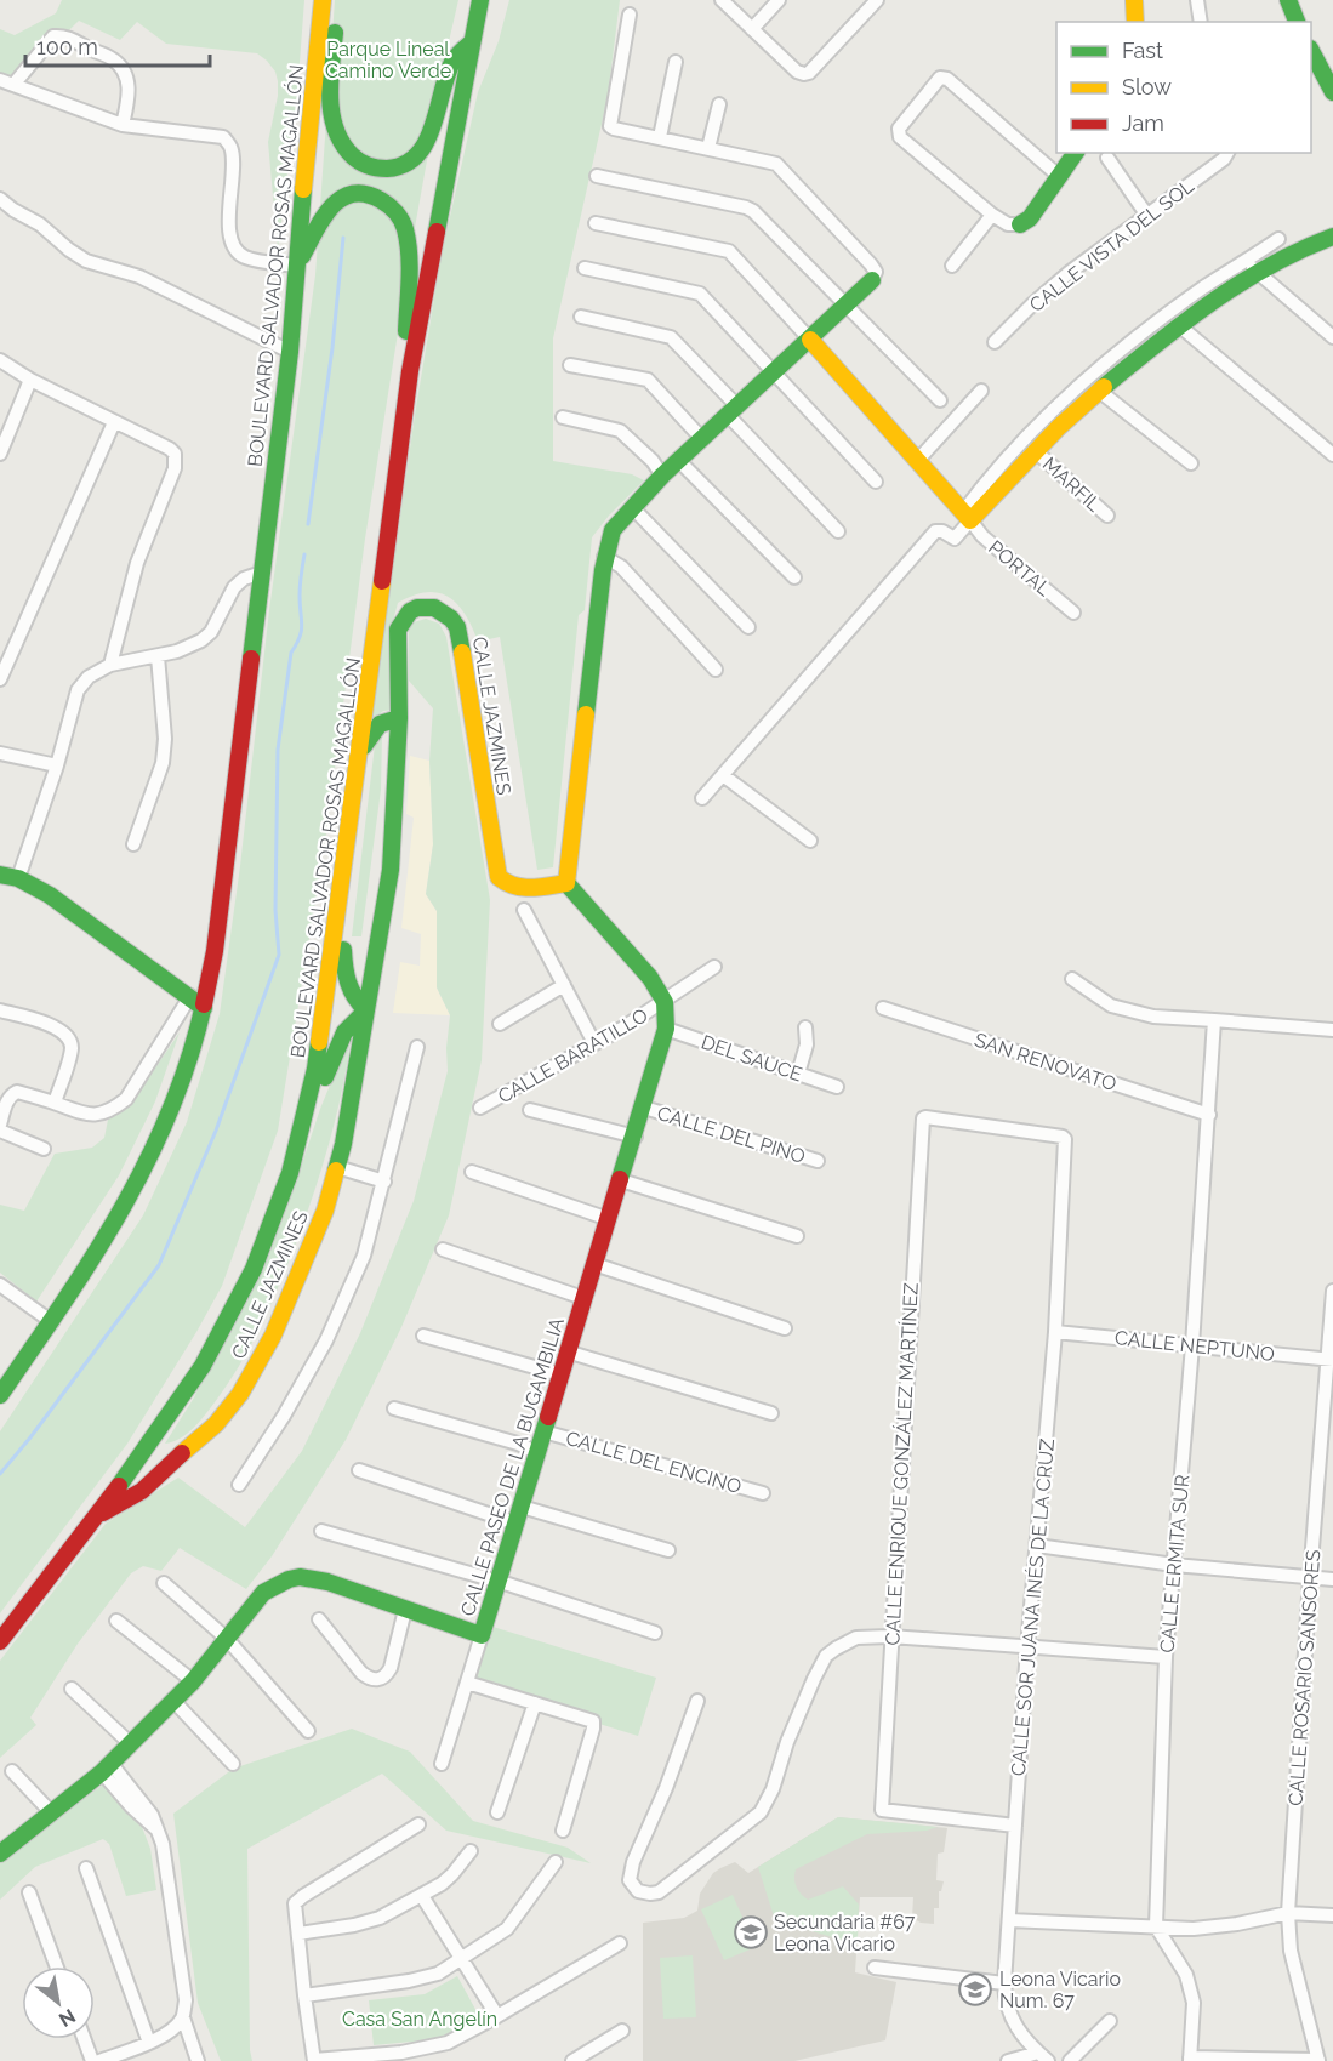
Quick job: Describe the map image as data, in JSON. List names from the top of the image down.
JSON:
{
  "streets": {
    "main road": ["BOULEVARD SALVADOR ROSAS MAGALLÓN", "CALLE JAZMINES", "CALLE PASEO DE LA BUGAMBILIA"],
    "street": [
      "CALLE VISTA DEL SOL",
      "MARFIL",
      "PORTAL",
      "CALLE BARATILLO",
      "DEL SAUCE",
      "SAN RENOVATO",
      "CALLE DEL PINO",
      "CALLE NEPTUNO",
      "CALLE DEL ENCINO",
      "CALLE ENRIQUE GONZÁLEZ MARTÍNEZ",
      "CALLE ERMITA SUR",
      "CALLE SOR JUANA INÉS DE LA CRUZ",
      "CALLE ROSARIO SANSORES"
    ]
  },
  "crossings": [
    ["BOULEVARD SALVADOR ROSAS MAGALLÓN", "CALLE JAZMINES"],
    ["CALLE BARATILLO", "CALLE PASEO DE LA BUGAMBILIA"],
    ["DEL SAUCE", "CALLE PASEO DE LA BUGAMBILIA"],
    ["SAN RENOVATO", "CALLE ERMITA SUR"],
    ["CALLE DEL PINO", "CALLE PASEO DE LA BUGAMBILIA"],
    ["CALLE NEPTUNO", "CALLE ERMITA SUR"],
    ["CALLE NEPTUNO", "CALLE SOR JUANA INÉS DE LA CRUZ"],
    ["CALLE NEPTUNO", "CALLE ROSARIO SANSORES"],
    ["CALLE DEL ENCINO", "CALLE PASEO DE LA BUGAMBILIA"],
    ["CALLE ENRIQUE GONZÁLEZ MARTÍNEZ", "CALLE SOR JUANA INÉS DE LA CRUZ"]
  ],
  "parks": ["Parque Lineal Camino Verde", "Casa San Angelín"],
  "places": {
    "school or university": ["Secundaria #67 Leona Vicario", "Leona Vicario Num. 67"]
  },
  "legend": ["Fast", "Slow", "Jam"],
  "scale_bar": "100 m",
  "north": "bottom right"
}
